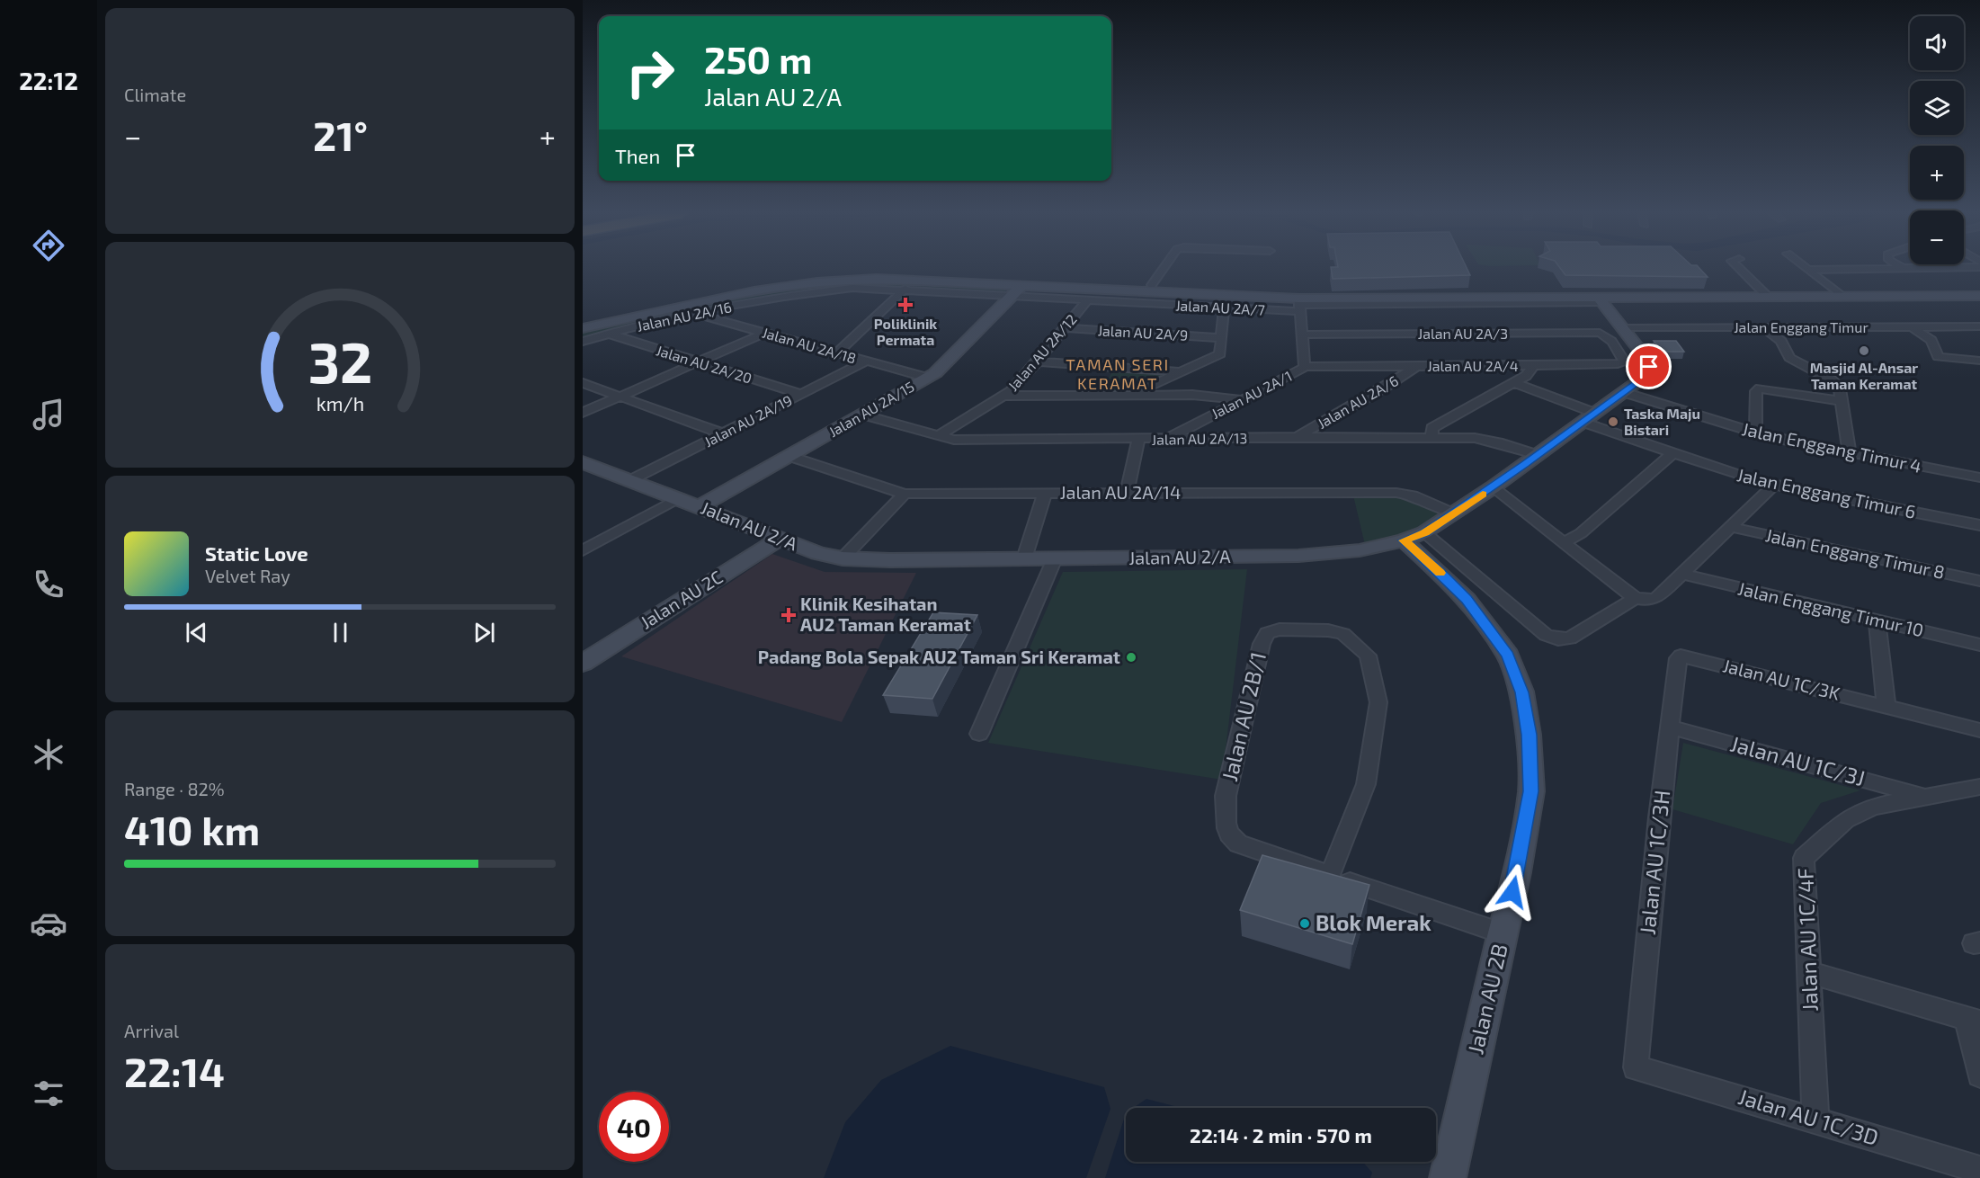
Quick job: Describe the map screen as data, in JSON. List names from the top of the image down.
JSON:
{
  "streets": {
    "street": [
      "Jalan AU 2A/7",
      "Jalan AU 2A/16",
      "Jalan Enggang Timur",
      "Jalan AU 2A/9",
      "Jalan AU 2A/3",
      "Jalan AU 2A/18",
      "Jalan AU 2A/12",
      "Jalan AU 2A/20",
      "Jalan AU 2A/4",
      "Jalan AU 2A/1",
      "Jalan AU 2A/6",
      "Jalan AU 2A/15",
      "Jalan AU 2A/19",
      "Jalan AU 2A/13",
      "Jalan Enggang Timur 4",
      "Jalan AU 2A/14",
      "Jalan Enggang Timur 6",
      "Jalan AU 2/A",
      "Jalan Enggang Timur 8",
      "Jalan AU 2C",
      "Jalan Enggang Timur 10",
      "Jalan AU 1C/3K",
      "Jalan AU 2B/1",
      "Jalan AU 1C/3J",
      "Jalan AU 1C/3H",
      "Jalan AU 1C/4F",
      "Jalan AU 2B",
      "Jalan AU 1C/3D"
    ]
  },
  "crossings": [
    ["Jalan AU 2A/7", "Jalan AU 2A/16"],
    ["Jalan AU 2A/7", "Jalan AU 2A/12"],
    ["Jalan AU 2A/7", "Jalan AU 2A/1"],
    ["Jalan AU 2A/7", "Jalan AU 2A/15"],
    ["Jalan AU 2A/16", "Jalan AU 2A/18"],
    ["Jalan AU 2A/16", "Jalan AU 2A/20"],
    ["Jalan AU 2A/16", "Jalan AU 2A/15"],
    ["Jalan Enggang Timur", "Jalan AU 2/A"],
    ["Jalan AU 2A/9", "Jalan AU 2A/12"],
    ["Jalan AU 2A/3", "Jalan AU 2A/4"],
    ["Jalan AU 2A/3", "Jalan AU 2A/1"],
    ["Jalan AU 2A/18", "Jalan AU 2A/15"],
    ["Jalan AU 2A/18", "Jalan AU 2A/19"],
    ["Jalan AU 2A/12", "Jalan AU 2A/13"],
    ["Jalan AU 2A/20", "Jalan AU 2A/19"],
    ["Jalan AU 2A/4", "Jalan AU 2A/1"],
    ["Jalan AU 2A/4", "Jalan AU 2A/6"],
    ["Jalan AU 2A/1", "Jalan AU 2A/13"],
    ["Jalan AU 2A/6", "Jalan AU 2A/13"],
    ["Jalan AU 2A/15", "Jalan AU 2A/13"],
    ["Jalan AU 2A/15", "Jalan AU 2A/14"],
    ["Jalan AU 2A/15", "Jalan AU 2/A"],
    ["Jalan AU 2A/19", "Jalan AU 2/A"],
    ["Jalan AU 2A/13", "Jalan AU 2/A"],
    ["Jalan Enggang Timur 4", "Jalan AU 2/A"],
    ["Jalan AU 2A/14", "Jalan AU 2/A"],
    ["Jalan Enggang Timur 6", "Jalan AU 2/A"],
    ["Jalan AU 2/A", "Jalan AU 2C"],
    ["Jalan AU 2/A", "Jalan AU 2B"],
    ["Jalan AU 1C/3K", "Jalan AU 1C/3H"],
    ["Jalan AU 2B/1", "Jalan AU 2B"],
    ["Jalan AU 1C/3J", "Jalan AU 1C/3H"],
    ["Jalan AU 1C/3J", "Jalan AU 1C/4F"],
    ["Jalan AU 1C/3H", "Jalan AU 1C/3D"],
    ["Jalan AU 1C/4F", "Jalan AU 1C/3D"]
  ],
  "districts": ["TAMAN SERI KERAMAT"],
  "places": {
    "health": ["Poliklinik Permata", "Klinik Kesihatan AU2 Taman Keramat"],
    "other": [
      "Masjid Al-Ansar Taman Keramat",
      "Taska Maju Bistari",
      "Padang Bola Sepak AU2 Taman Sri Keramat",
      "Blok Merak"
    ]
  },
  "page": {
    "tabs": "22:12",
    "tile": [
      "Climate",
      ["Range · 82%", "410 km"],
      ["Arrival", "22:14"]
    ],
    "map_buttons": ["+", "−"],
    "turn": ["250 m", "Jalan AU 2/A"],
    "heat": ["−", "21°", "+"],
    "then": "Then",
    "song": ["Static Love", "Velvet Ray"],
    "limit": "40",
    "trip": "22:14 · 2 min · 570 m",
    "gauge": ["32", "km/h"]
  }
}
